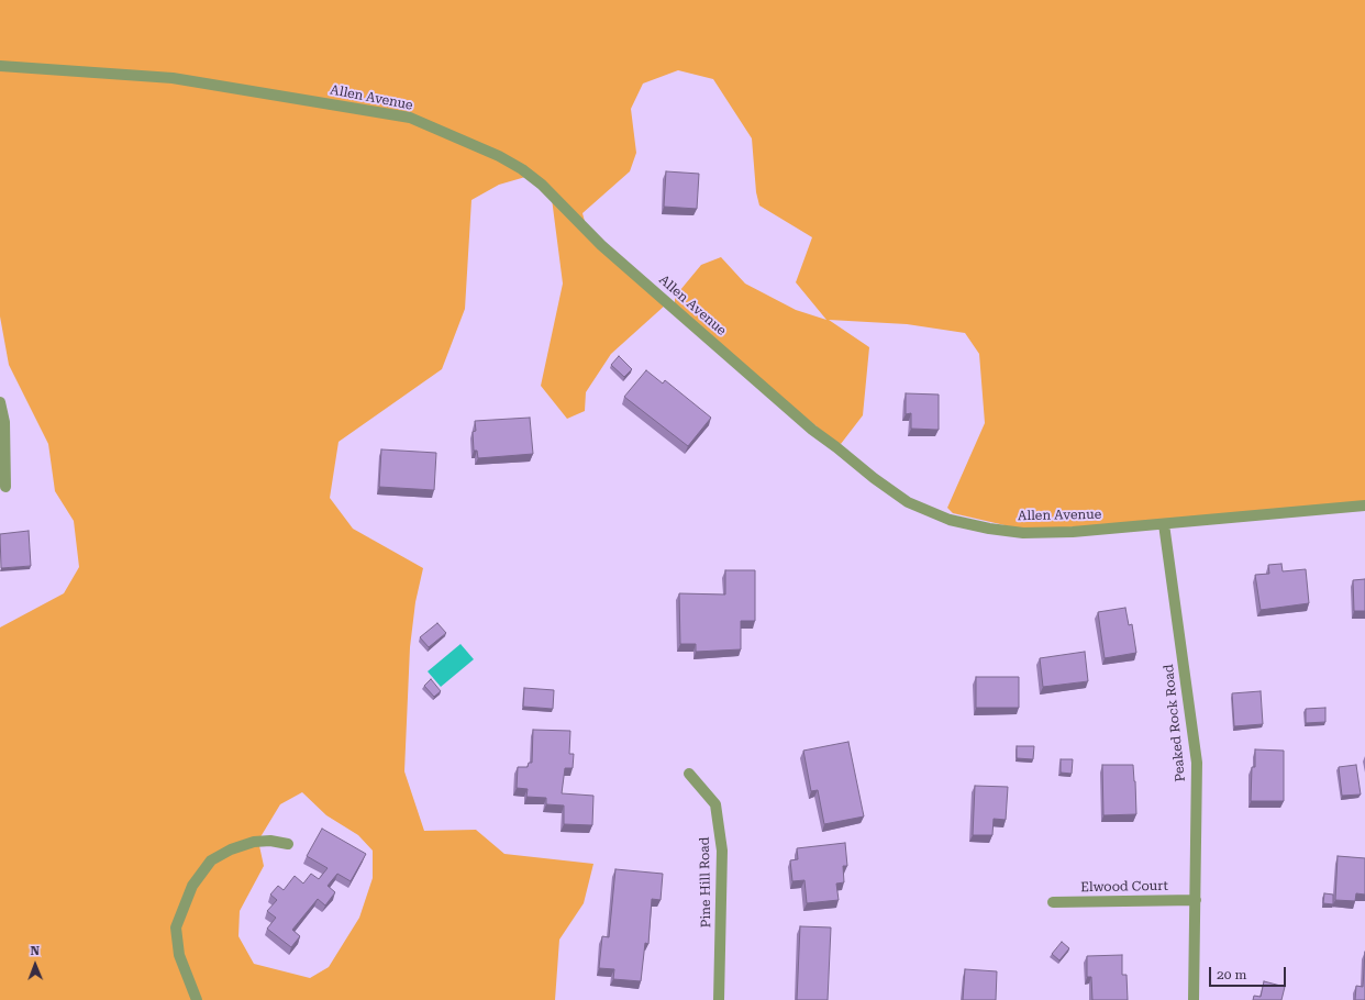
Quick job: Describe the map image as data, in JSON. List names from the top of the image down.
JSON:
{
  "streets": {
    "street": [
      "Allen Avenue",
      "Peaked Rock Road",
      "Pine Hill Road",
      "Elwood Court"
    ]
  },
  "crossings": [
    ["Allen Avenue", "Peaked Rock Road"],
    ["Peaked Rock Road", "Elwood Court"]
  ],
  "scale_bar": "20 m",
  "north": "top"
}
